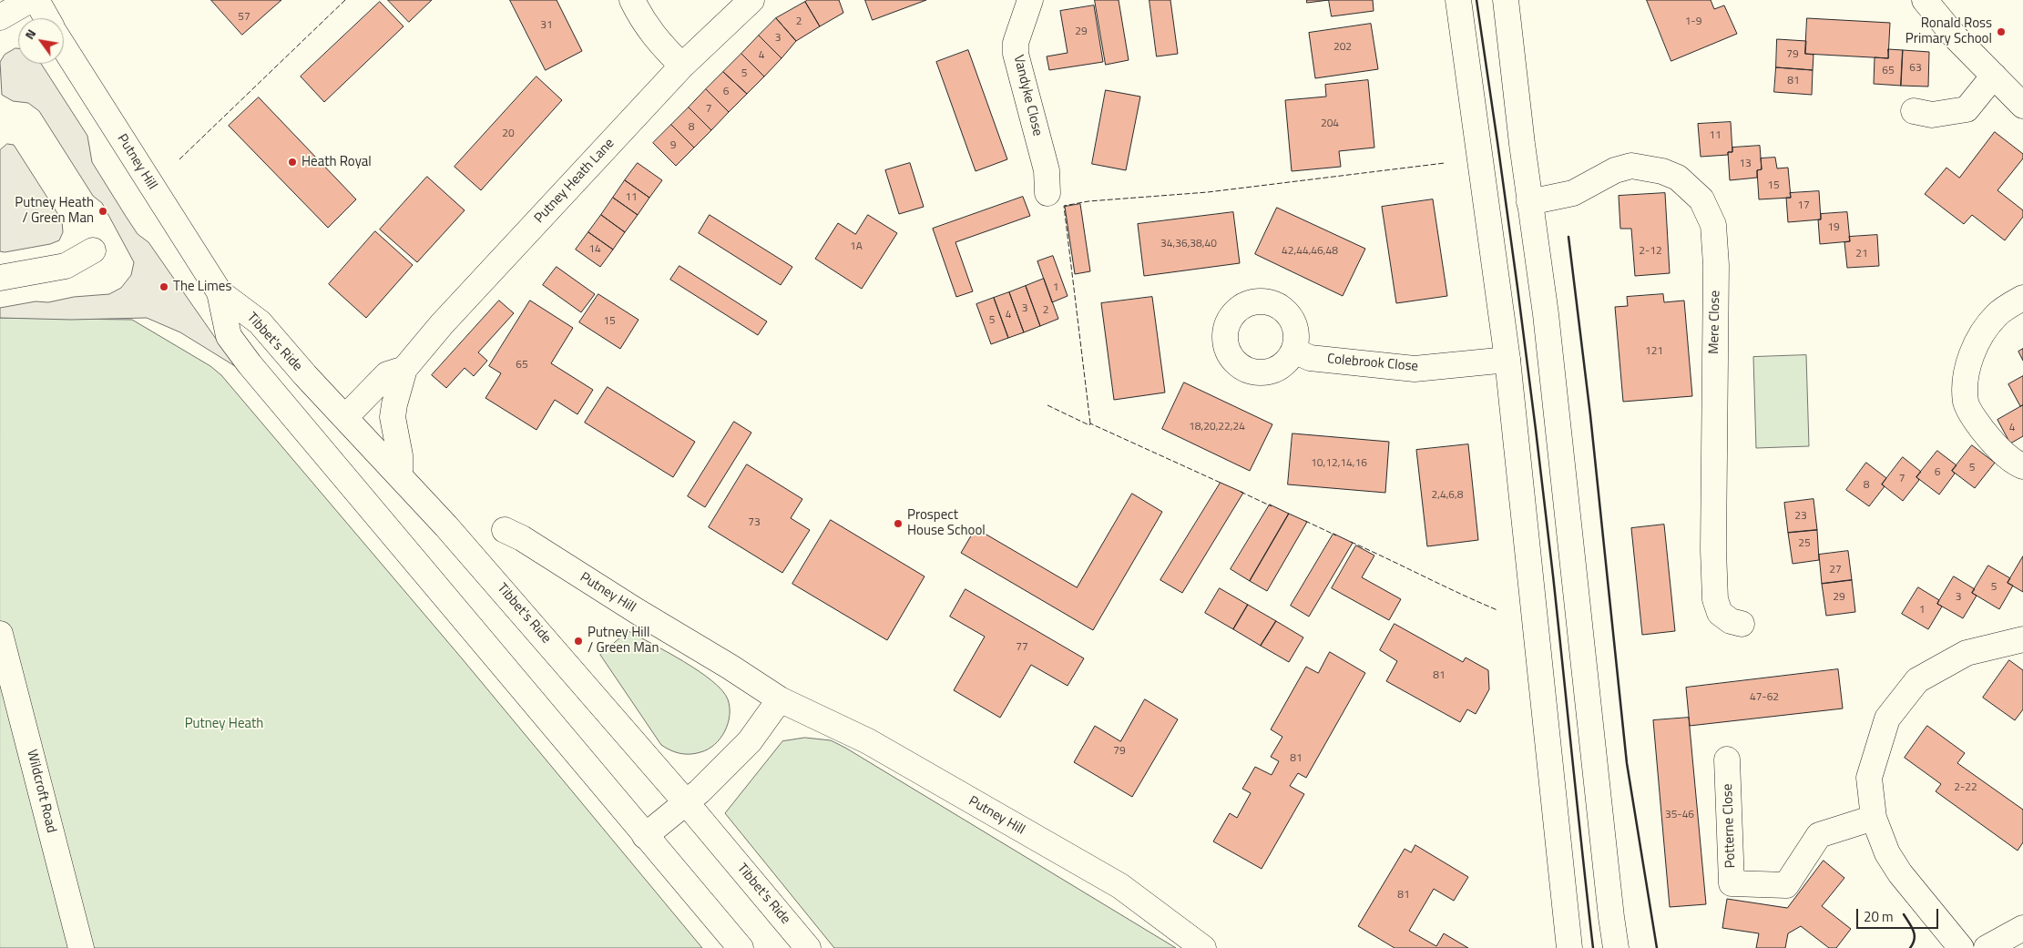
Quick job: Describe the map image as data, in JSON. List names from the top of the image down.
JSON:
{
  "streets": {
    "main road": [
      "Vandyke Close",
      "Putney Hill",
      "Putney Heath Lane",
      "Mere Close",
      "Tibbet's Ride",
      "Colebrook Close",
      "Wildcroft Road",
      "Potterne Close"
    ]
  },
  "crossings": [
    ["Putney Hill", "Tibbet's Ride"],
    ["Putney Heath Lane", "Tibbet's Ride"]
  ],
  "parks": ["Putney Heath"],
  "places": [
    "Ronald Ross Primary School",
    "Heath Royal",
    "Putney Heath / Green Man",
    "The Limes",
    "Prospect House School",
    "Putney Hill / Green Man"
  ],
  "house_numbers": [
    "57",
    "2",
    "1-9",
    "31",
    "29",
    "3",
    "202",
    "79",
    "4",
    "63",
    "65",
    "5",
    "81",
    "6",
    "7",
    "204",
    "8",
    "20",
    "11",
    "9",
    "13",
    "15",
    "11",
    "17",
    "19",
    "34,36,38,40",
    "1A",
    "14",
    "42,44,46,48",
    "2-12",
    "21",
    "1",
    "3",
    "2",
    "4",
    "5",
    "15",
    "121",
    "65",
    "18,20,22,24",
    "4",
    "10,12,14,16",
    "5",
    "6",
    "7",
    "8",
    "2,4,6,8",
    "23",
    "73",
    "25",
    "27",
    "5",
    "29",
    "3",
    "1",
    "77",
    "81",
    "47-62",
    "79",
    "81",
    "2-22",
    "35-46",
    "81"
  ],
  "scale_bar": "20 m",
  "north": "top left"
}
